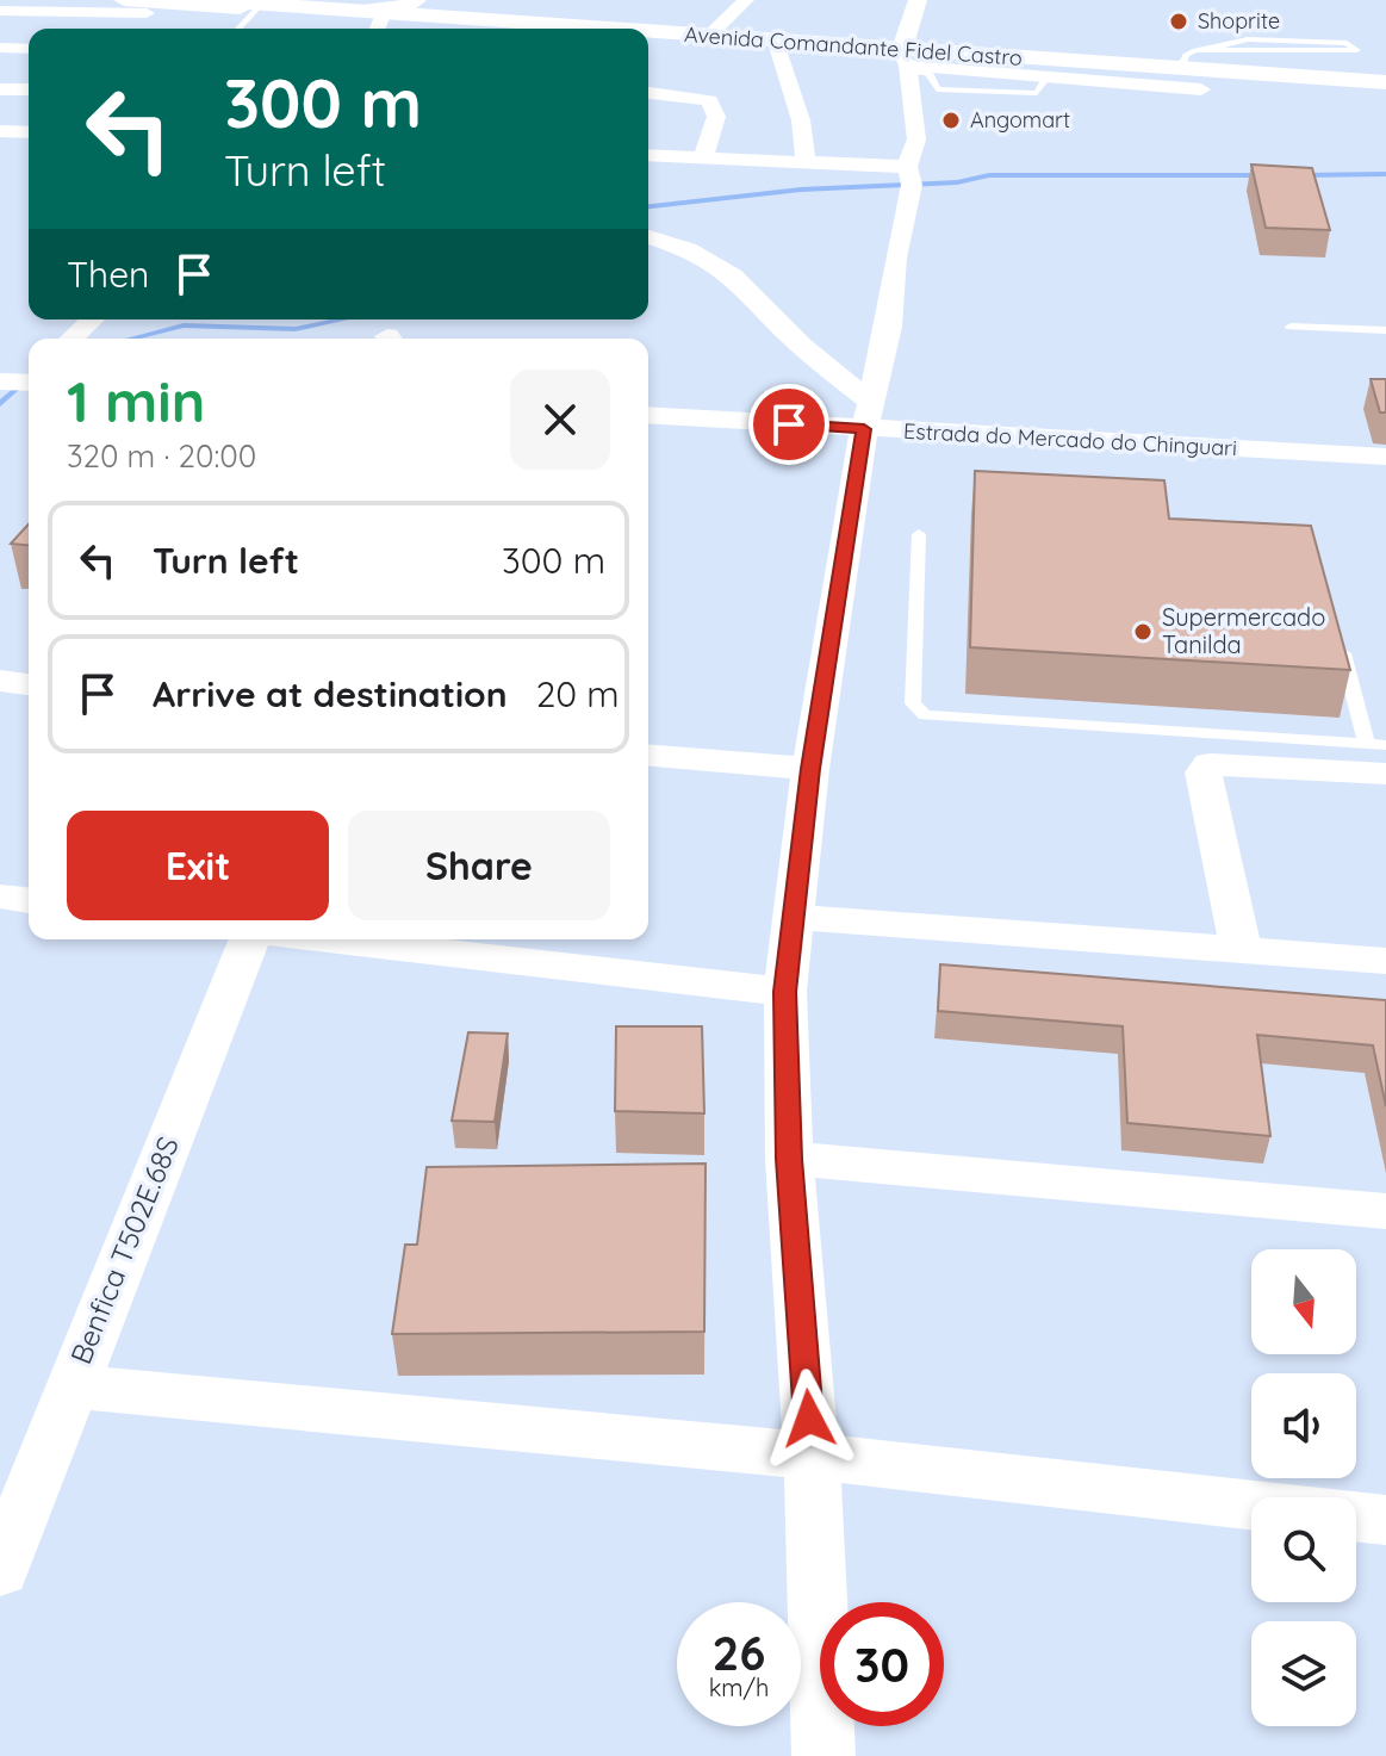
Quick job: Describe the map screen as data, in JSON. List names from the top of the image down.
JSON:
{
  "streets": {
    "highway": ["Avenida Comandante Fidel Castro"],
    "street": ["Estrada do Mercado do Chinguari", "Benfica T502E.68S"]
  },
  "places": ["Shoprite", "Angomart", "Supermercado Tanilda"],
  "north": "bottom",
  "page": {
    "turn": ["300 m", "Turn left"],
    "then": "Then",
    "heading": ["1 min", "320 m · 20:00"],
    "list": [
      {
        "name": "Turn left",
        "value": "300 m"
      },
      {
        "name": "Arrive at destination",
        "value": "20 m"
      }
    ],
    "buttons": ["Exit", "Share"],
    "speed": "26 km/h",
    "limit": "30"
  }
}
